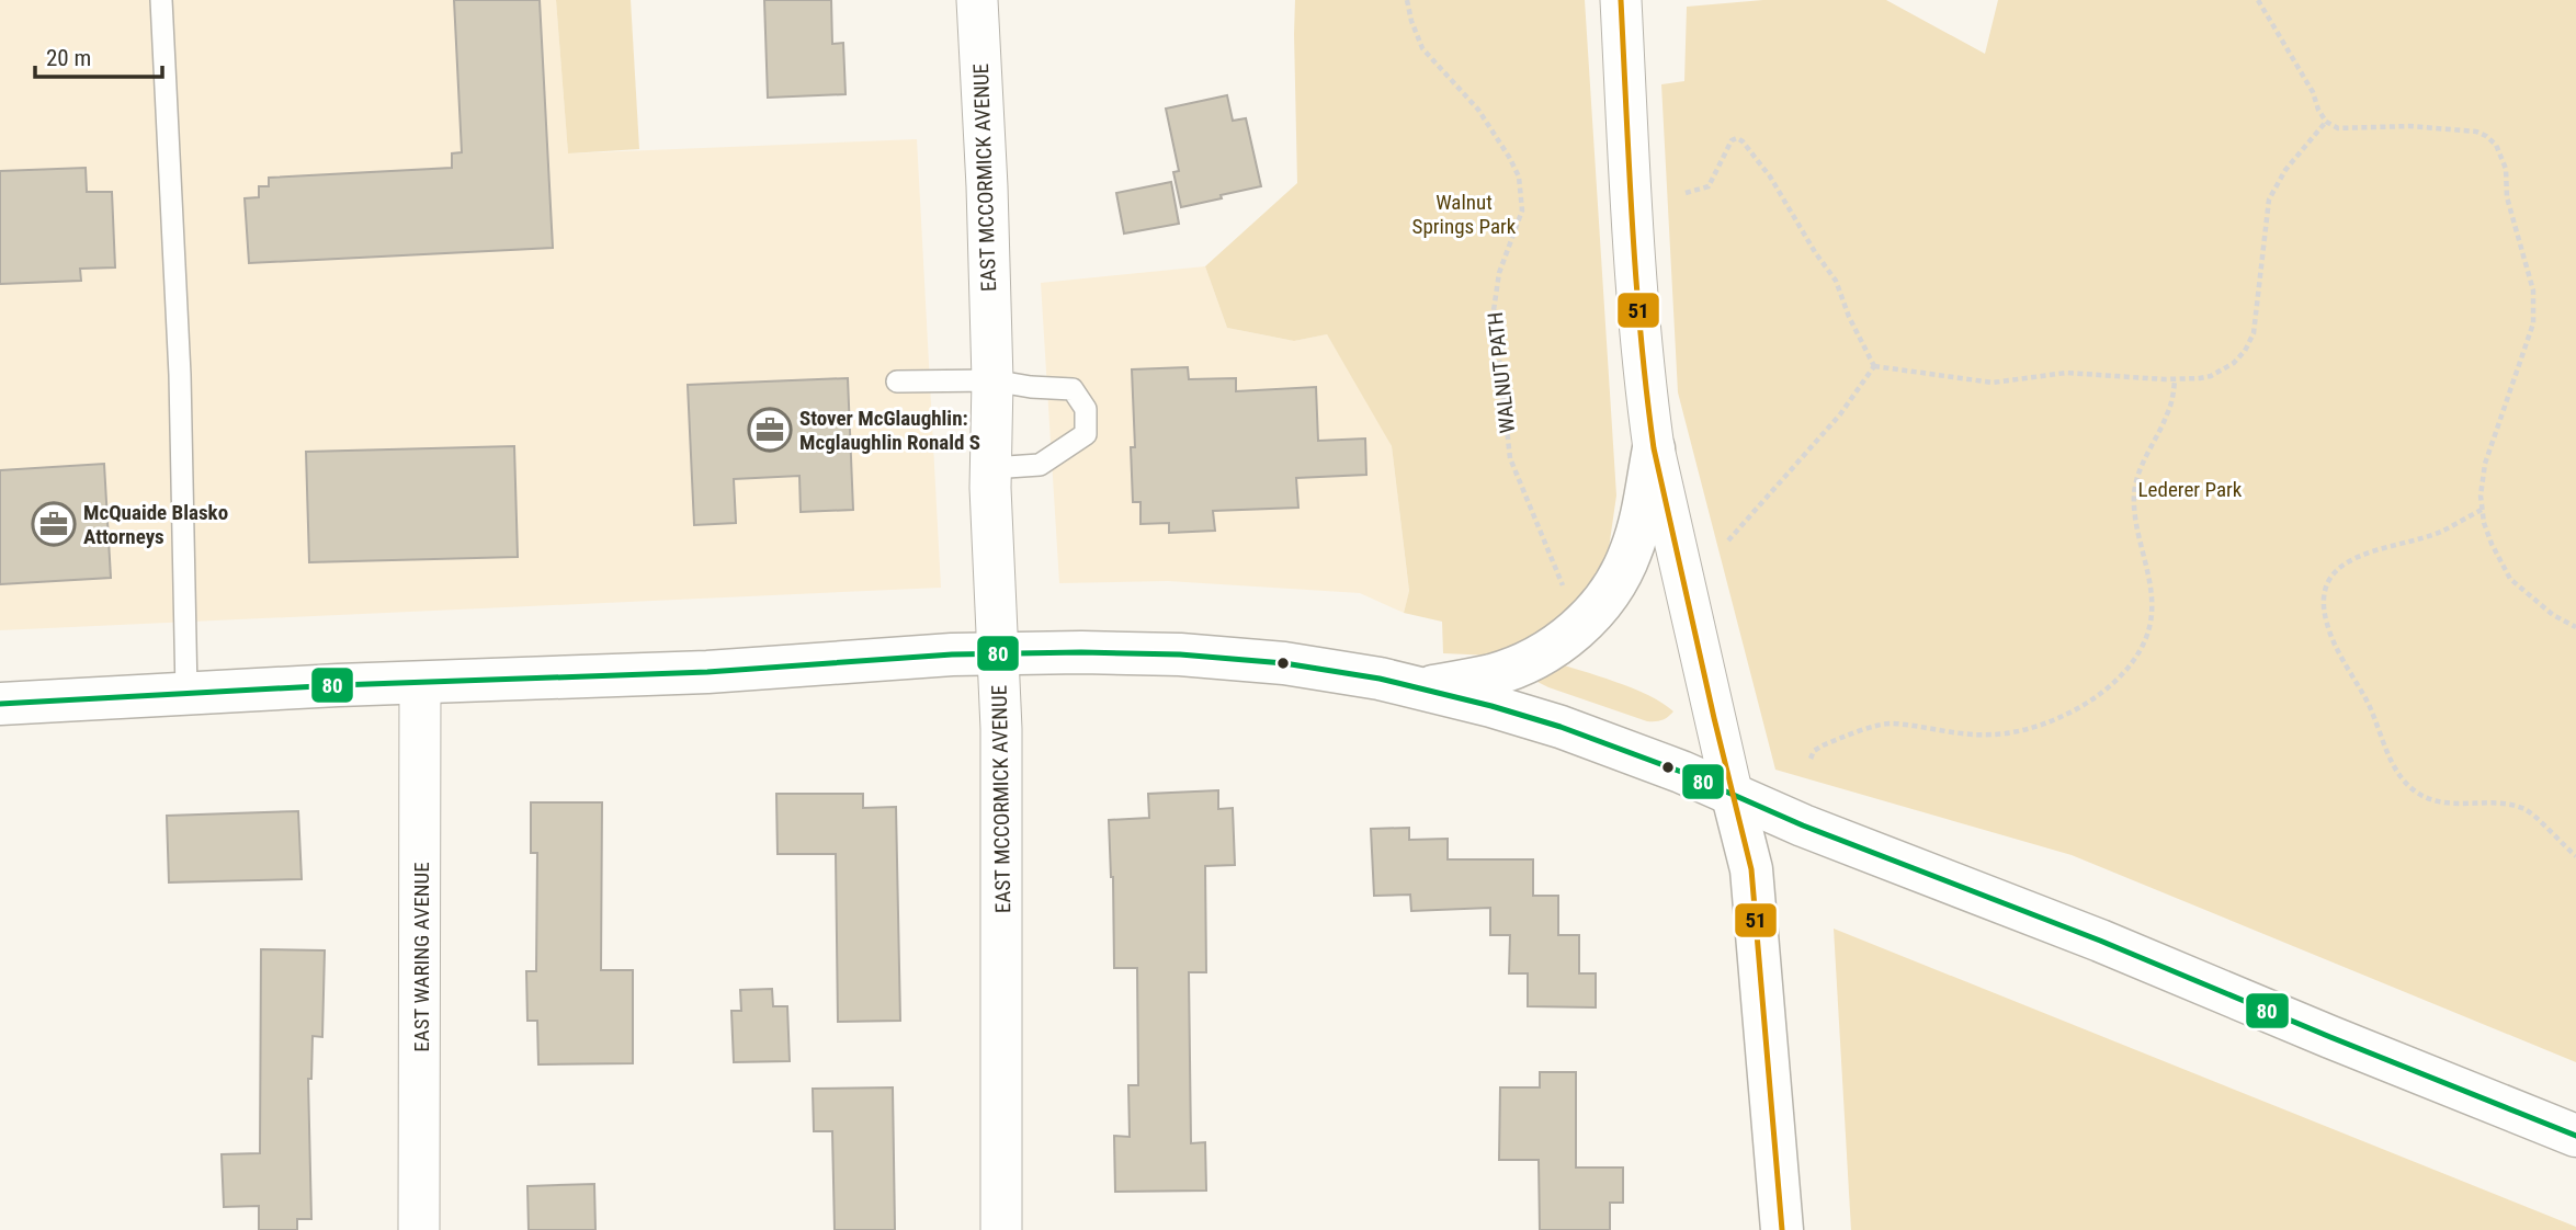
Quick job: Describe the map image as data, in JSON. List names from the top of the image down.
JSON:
{
  "streets": {
    "street": ["EAST MCCORMICK AVENUE", "EAST WARING AVENUE"],
    "path": ["WALNUT PATH"]
  },
  "parks": ["Walnut Springs Park", "Lederer Park"],
  "places": {
    "office": ["Stover McGlaughlin: Mcglaughlin Ronald S", "McQuaide Blasko Attorneys"]
  },
  "lines": ["transit line 51", "transit line 80"],
  "scale_bar": "20 m"
}
